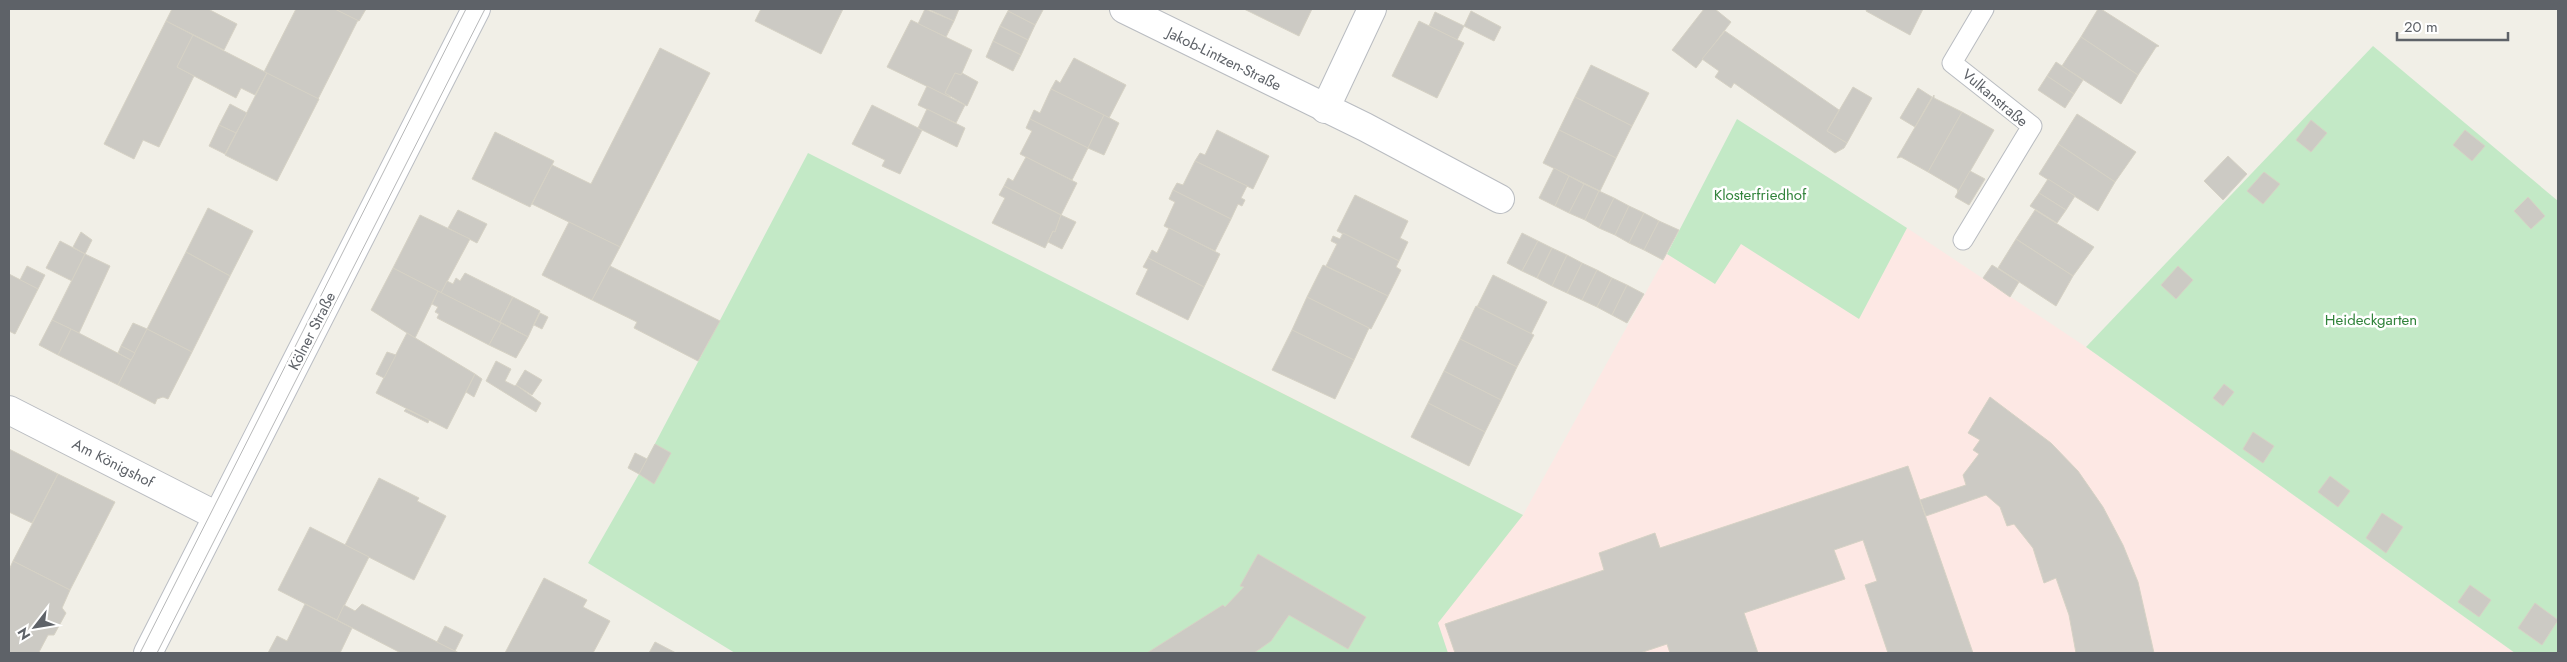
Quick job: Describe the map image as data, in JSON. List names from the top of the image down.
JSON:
{
  "streets": {
    "street": ["Jakob-Lintzen-Straße", "Kölner Straße", "Am Königshof"],
    "lane": ["Vulkanstraße"]
  },
  "crossings": [
    ["Kölner Straße", "Am Königshof"]
  ],
  "parks": ["Klosterfriedhof", "Heideckgarten"],
  "scale_bar": "20 m",
  "north": "bottom left"
}
